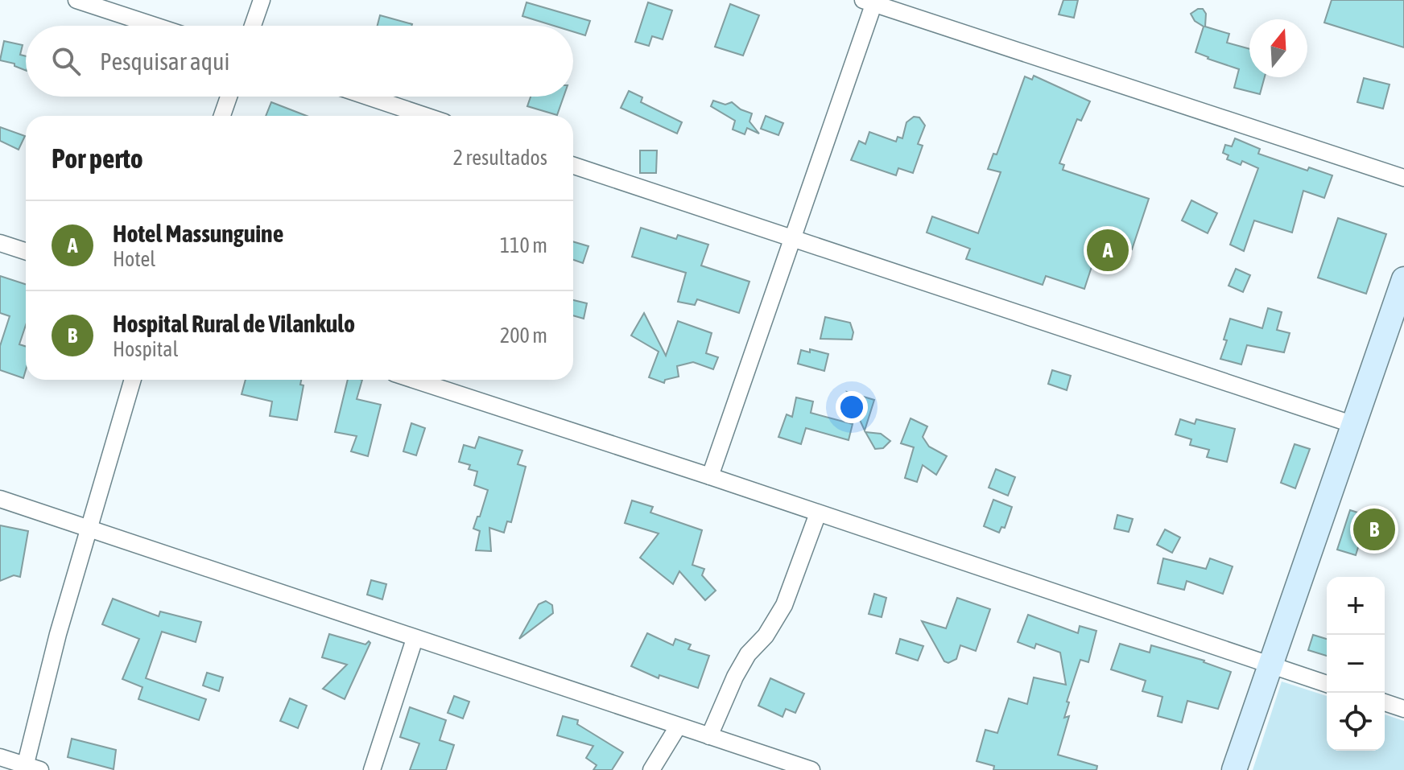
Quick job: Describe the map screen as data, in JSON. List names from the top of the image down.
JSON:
{
  "north": "top",
  "page": {
    "search": "Pesquisar aqui",
    "heading": ["Por perto", "2 resultados"],
    "list": [
      {
        "mark": "A",
        "name": "Hotel Massunguine",
        "note": "Hotel",
        "value": "110 m"
      },
      {
        "mark": "B",
        "name": "Hospital Rural de Vilankulo",
        "note": "Hospital",
        "value": "200 m"
      }
    ],
    "pins": ["A", "B"],
    "map_buttons": ["+", "−"]
  }
}
